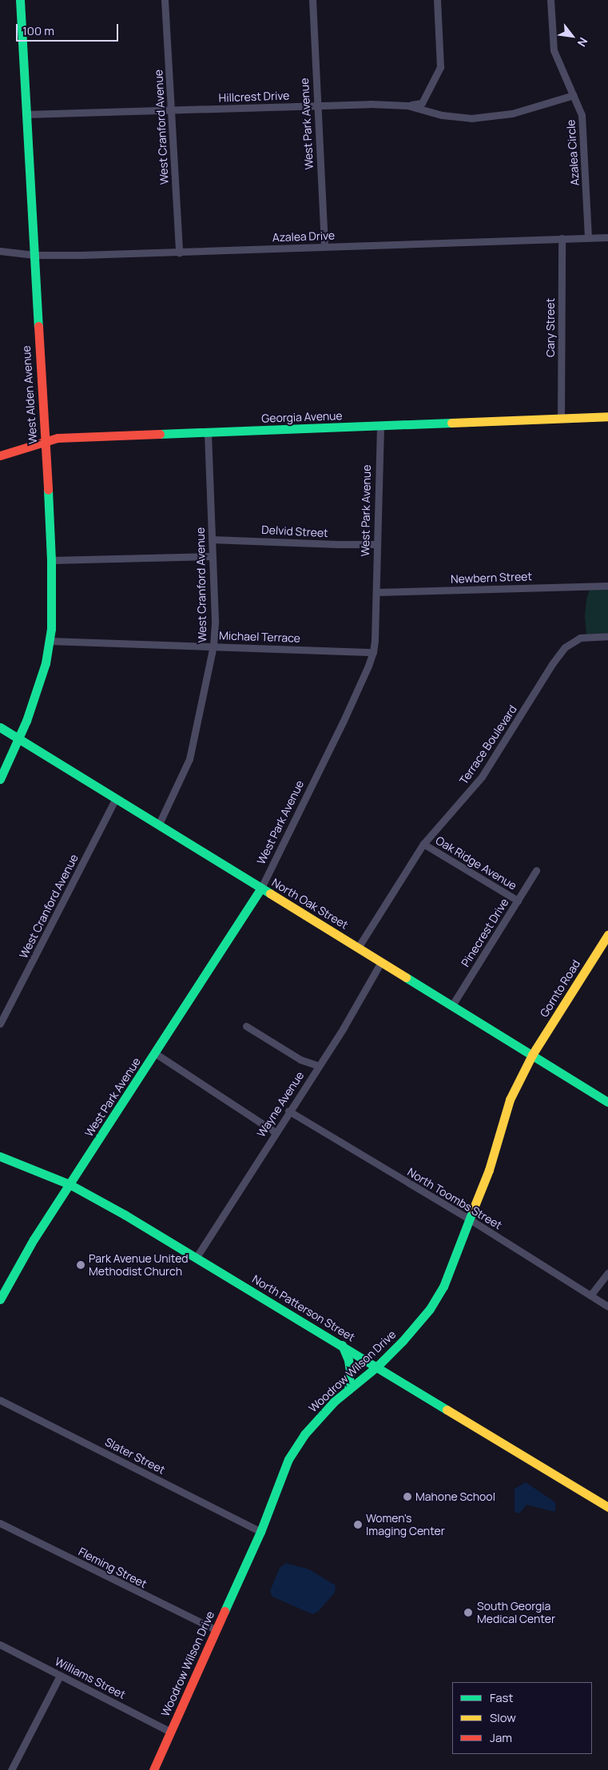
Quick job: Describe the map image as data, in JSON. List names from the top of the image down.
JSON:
{
  "streets": {
    "street": [
      "Hillcrest Drive",
      "West Park Avenue",
      "West Cranford Avenue",
      "Azalea Circle",
      "Azalea Drive",
      "Cary Street",
      "West Alden Avenue",
      "Georgia Avenue",
      "Delvid Street",
      "Newbern Street",
      "Michael Terrace",
      "Terrace Boulevard",
      "Oak Ridge Avenue",
      "North Oak Street",
      "Pinecrest Drive",
      "Gornto Road",
      "Wayne Avenue",
      "North Toombs Street",
      "North Patterson Street",
      "Woodrow Wilson Drive",
      "Slater Street",
      "Fleming Street",
      "Williams Street"
    ]
  },
  "crossings": [
    ["Hillcrest Drive", "West Park Avenue"],
    ["Hillcrest Drive", "West Cranford Avenue"],
    ["Hillcrest Drive", "Azalea Circle"],
    ["Hillcrest Drive", "West Alden Avenue"],
    ["West Park Avenue", "Azalea Drive"],
    ["West Park Avenue", "Georgia Avenue"],
    ["West Park Avenue", "Delvid Street"],
    ["West Park Avenue", "Newbern Street"],
    ["West Park Avenue", "Michael Terrace"],
    ["West Park Avenue", "North Oak Street"],
    ["West Park Avenue", "North Patterson Street"],
    ["West Cranford Avenue", "Azalea Drive"],
    ["West Cranford Avenue", "Georgia Avenue"],
    ["West Cranford Avenue", "Delvid Street"],
    ["West Cranford Avenue", "Michael Terrace"],
    ["West Cranford Avenue", "North Oak Street"],
    ["Azalea Circle", "Azalea Drive"],
    ["Azalea Drive", "Cary Street"],
    ["Azalea Drive", "West Alden Avenue"],
    ["Cary Street", "Georgia Avenue"],
    ["West Alden Avenue", "Georgia Avenue"],
    ["West Alden Avenue", "Michael Terrace"],
    ["West Alden Avenue", "North Oak Street"],
    ["Terrace Boulevard", "Oak Ridge Avenue"],
    ["Terrace Boulevard", "North Oak Street"],
    ["Oak Ridge Avenue", "Pinecrest Drive"],
    ["North Oak Street", "Pinecrest Drive"],
    ["North Oak Street", "Gornto Road"],
    ["North Oak Street", "Wayne Avenue"],
    ["North Oak Street", "Woodrow Wilson Drive"],
    ["Gornto Road", "Woodrow Wilson Drive"],
    ["Wayne Avenue", "North Toombs Street"],
    ["Wayne Avenue", "North Patterson Street"],
    ["North Toombs Street", "Woodrow Wilson Drive"],
    ["North Patterson Street", "Woodrow Wilson Drive"],
    ["Woodrow Wilson Drive", "Slater Street"],
    ["Woodrow Wilson Drive", "Fleming Street"],
    ["Woodrow Wilson Drive", "Williams Street"]
  ],
  "places": [
    "Park Avenue United Methodist Church",
    "Mahone School",
    "Women's Imaging Center",
    "South Georgia Medical Center"
  ],
  "legend": ["Fast", "Slow", "Jam"],
  "scale_bar": "100 m",
  "north": "bottom right"
}
